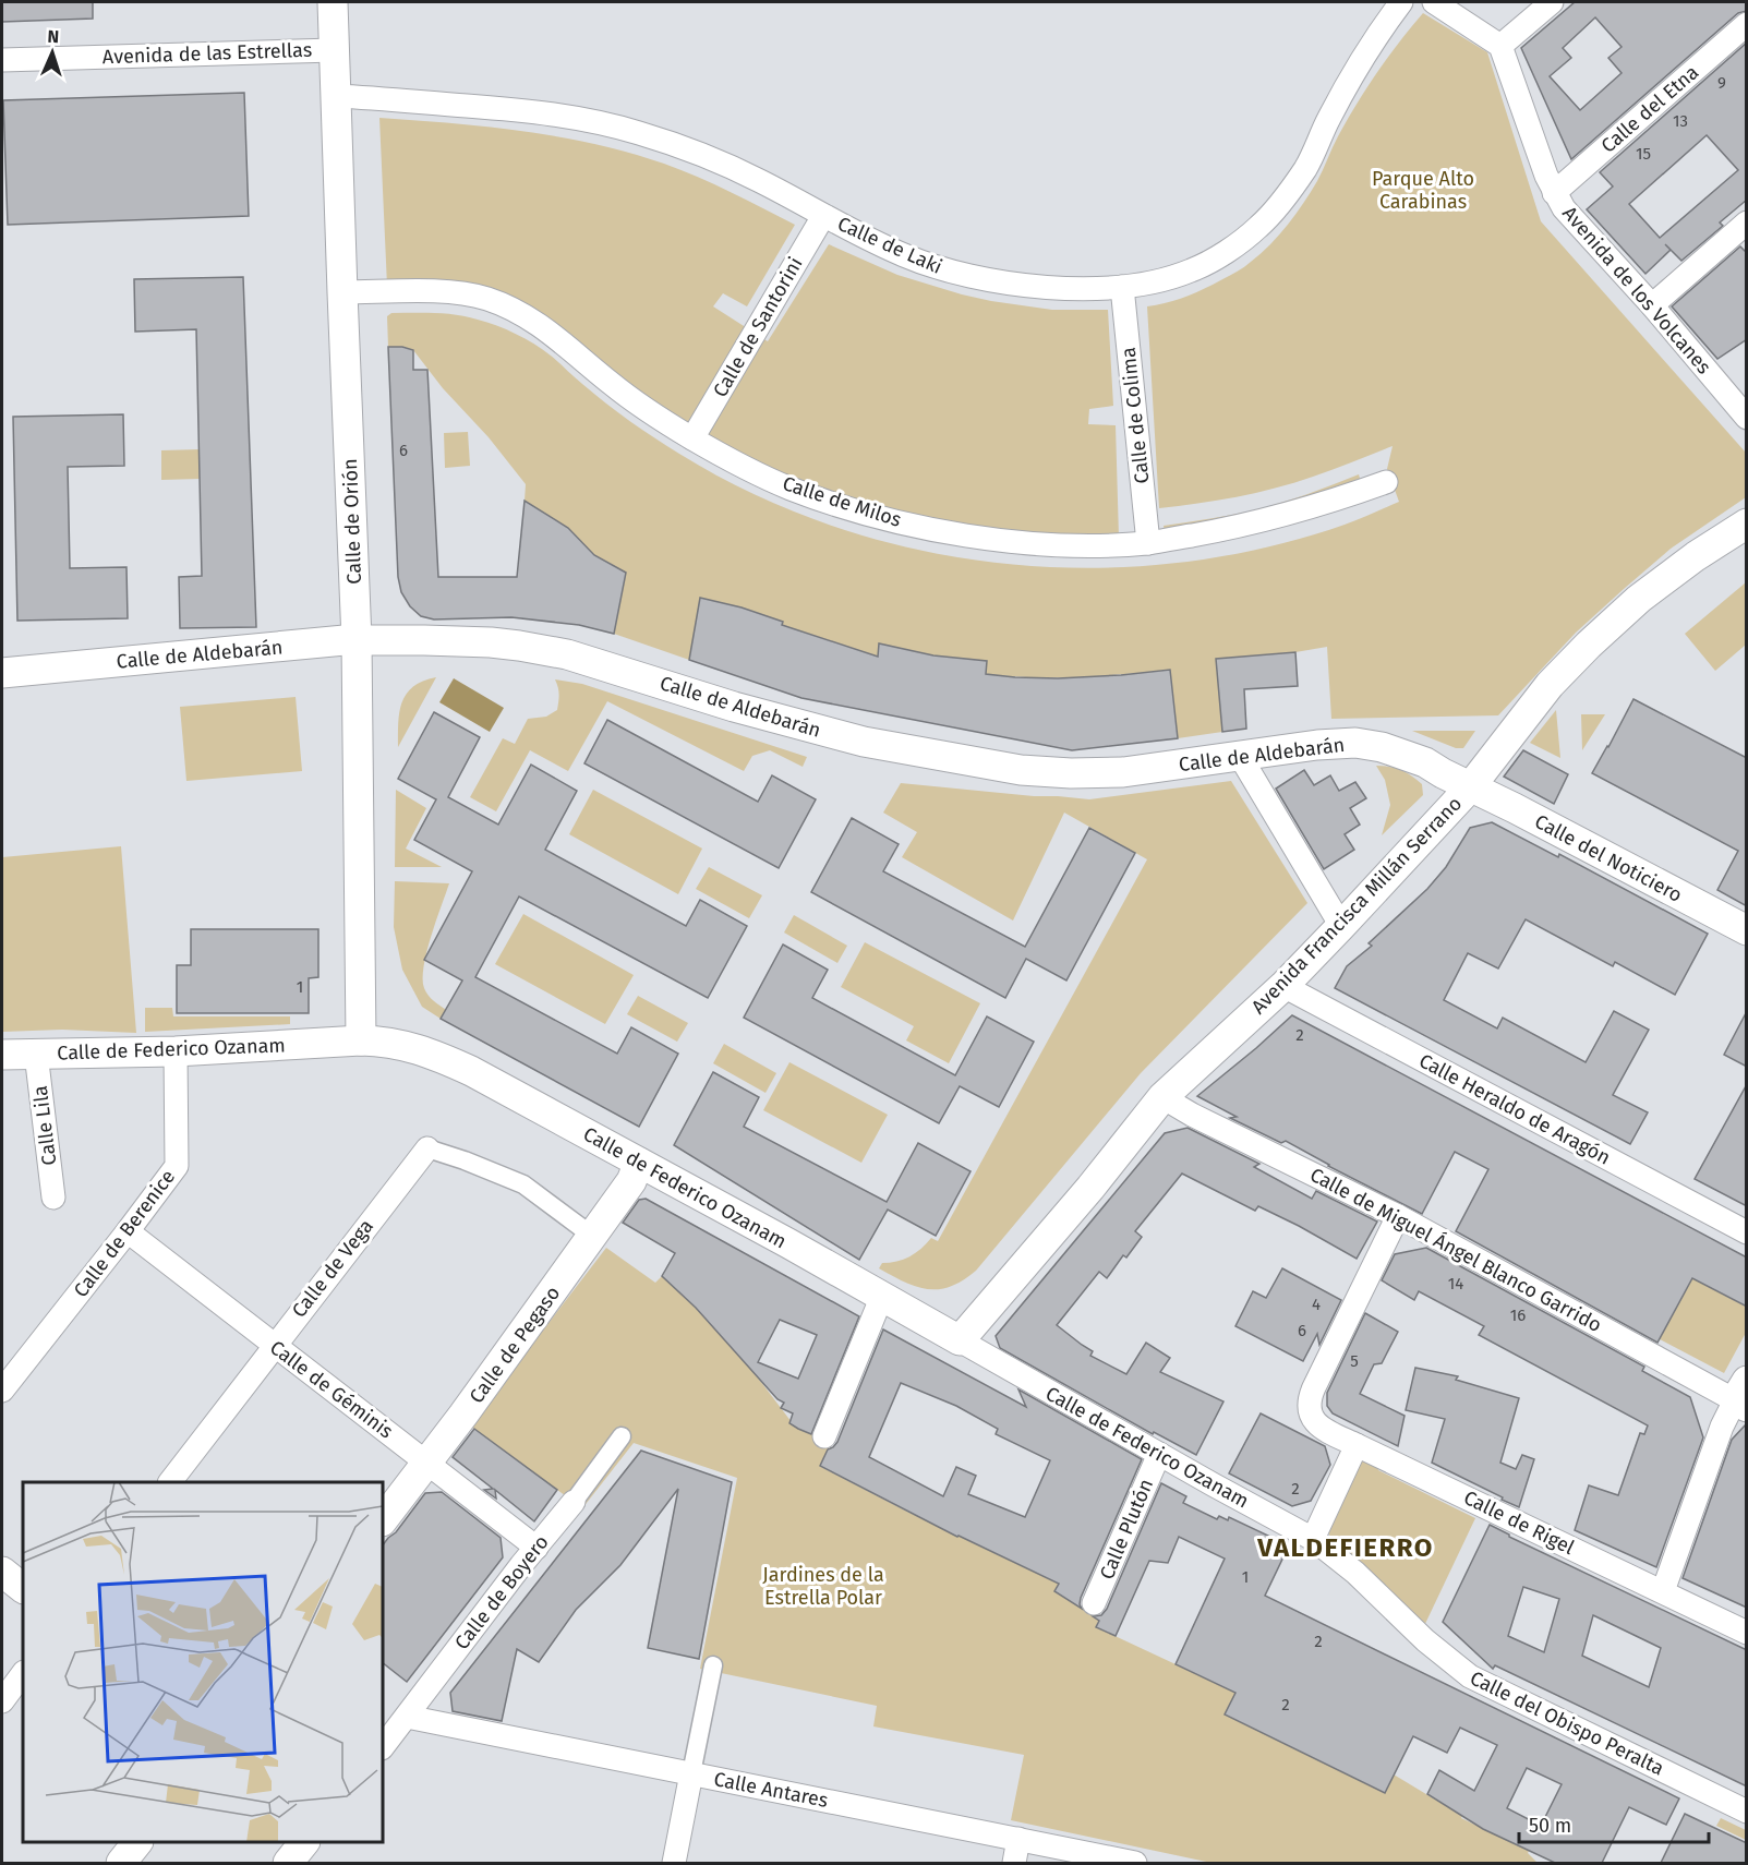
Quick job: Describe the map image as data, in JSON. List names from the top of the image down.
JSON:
{
  "streets": {
    "street": [
      "Avenida de las Estrellas",
      "Calle del Etna",
      "Calle de Laki",
      "Avenida de los Volcanes",
      "Calle de Santorini",
      "Calle de Colima",
      "Calle de Milos",
      "Calle de Orión",
      "Calle de Aldebarán",
      "Calle del Noticiero",
      "Avenida Francisca Millán Serrano",
      "Calle de Federico Ozanam",
      "Calle Heraldo de Aragón",
      "Calle Lila",
      "Calle de Berenice",
      "Calle de Miguel Ángel Blanco Garrido",
      "Calle de Vega",
      "Calle de Pegaso",
      "Calle de Géminis",
      "Calle de Rigel",
      "Calle Plutón",
      "Calle de Boyero",
      "Calle del Obispo Peralta",
      "Calle Antares"
    ]
  },
  "crossings": [
    ["Avenida de las Estrellas", "Calle de Orión"],
    ["Calle del Etna", "Avenida de los Volcanes"],
    ["Calle de Laki", "Calle de Santorini"],
    ["Calle de Laki", "Calle de Colima"],
    ["Calle de Laki", "Calle de Orión"],
    ["Calle de Santorini", "Calle de Milos"],
    ["Calle de Colima", "Calle de Milos"],
    ["Calle de Milos", "Calle de Orión"],
    ["Calle de Orión", "Calle de Aldebarán"],
    ["Calle de Orión", "Calle de Federico Ozanam"],
    ["Calle de Aldebarán", "Calle del Noticiero"],
    ["Calle de Aldebarán", "Avenida Francisca Millán Serrano"],
    ["Calle del Noticiero", "Avenida Francisca Millán Serrano"],
    ["Avenida Francisca Millán Serrano", "Calle de Federico Ozanam"],
    ["Avenida Francisca Millán Serrano", "Calle Heraldo de Aragón"],
    ["Avenida Francisca Millán Serrano", "Calle de Miguel Ángel Blanco Garrido"],
    ["Calle de Federico Ozanam", "Calle Lila"],
    ["Calle de Federico Ozanam", "Calle de Berenice"],
    ["Calle de Federico Ozanam", "Calle de Pegaso"],
    ["Calle de Federico Ozanam", "Calle Plutón"],
    ["Calle de Federico Ozanam", "Calle del Obispo Peralta"],
    ["Calle de Berenice", "Calle de Géminis"],
    ["Calle de Miguel Ángel Blanco Garrido", "Calle de Rigel"],
    ["Calle de Vega", "Calle de Géminis"],
    ["Calle de Pegaso", "Calle de Géminis"],
    ["Calle de Géminis", "Calle de Boyero"],
    ["Calle de Boyero", "Calle Antares"]
  ],
  "districts": ["VALDEFIERRO"],
  "parks": ["Parque Alto Carabinas", "Jardines de la Estrella Polar"],
  "house_numbers": [
    "9",
    "13",
    "15",
    "6",
    "1",
    "2",
    "14",
    "4",
    "16",
    "6",
    "5",
    "2",
    "1",
    "2",
    "2"
  ],
  "scale_bar": "50 m",
  "north": "top"
}
